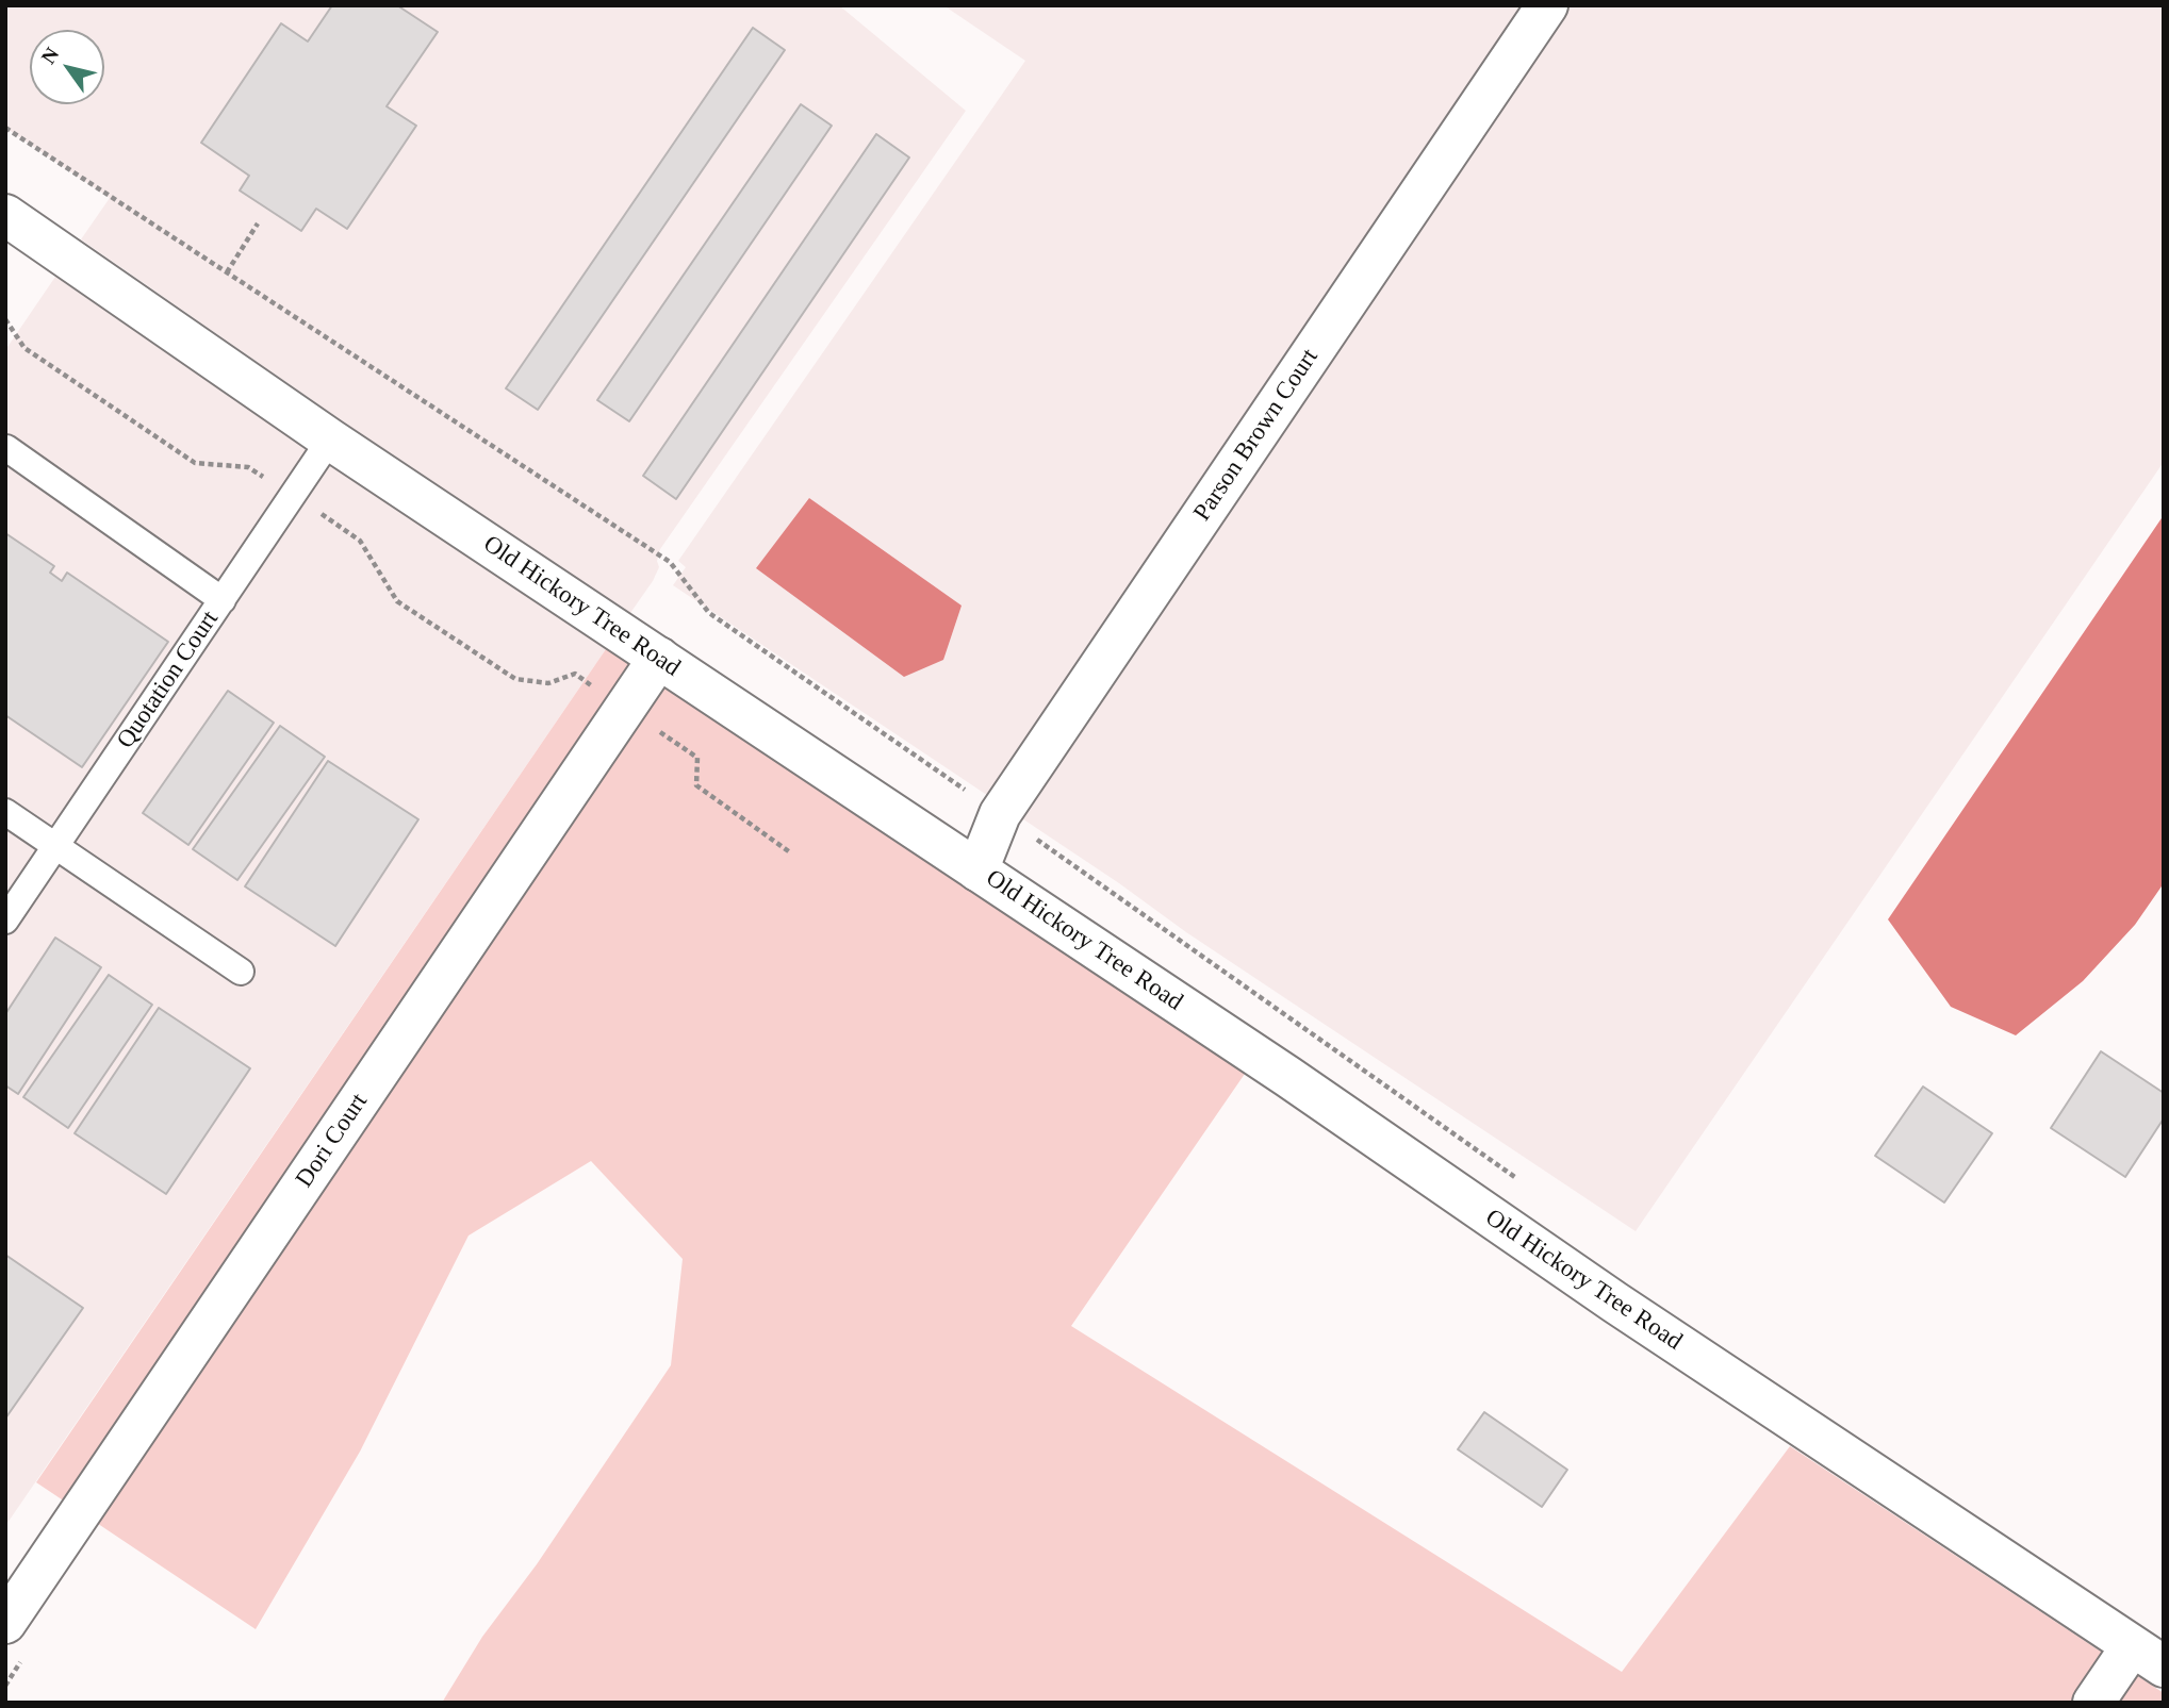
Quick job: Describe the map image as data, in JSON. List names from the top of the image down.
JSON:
{
  "streets": {
    "street": ["Parson Brown Court", "Old Hickory Tree Road", "Dori Court"],
    "lane": ["Quotation Court"]
  },
  "crossings": [
    ["Parson Brown Court", "Old Hickory Tree Road"],
    ["Old Hickory Tree Road", "Quotation Court"],
    ["Old Hickory Tree Road", "Dori Court"]
  ],
  "north": "top left"
}
